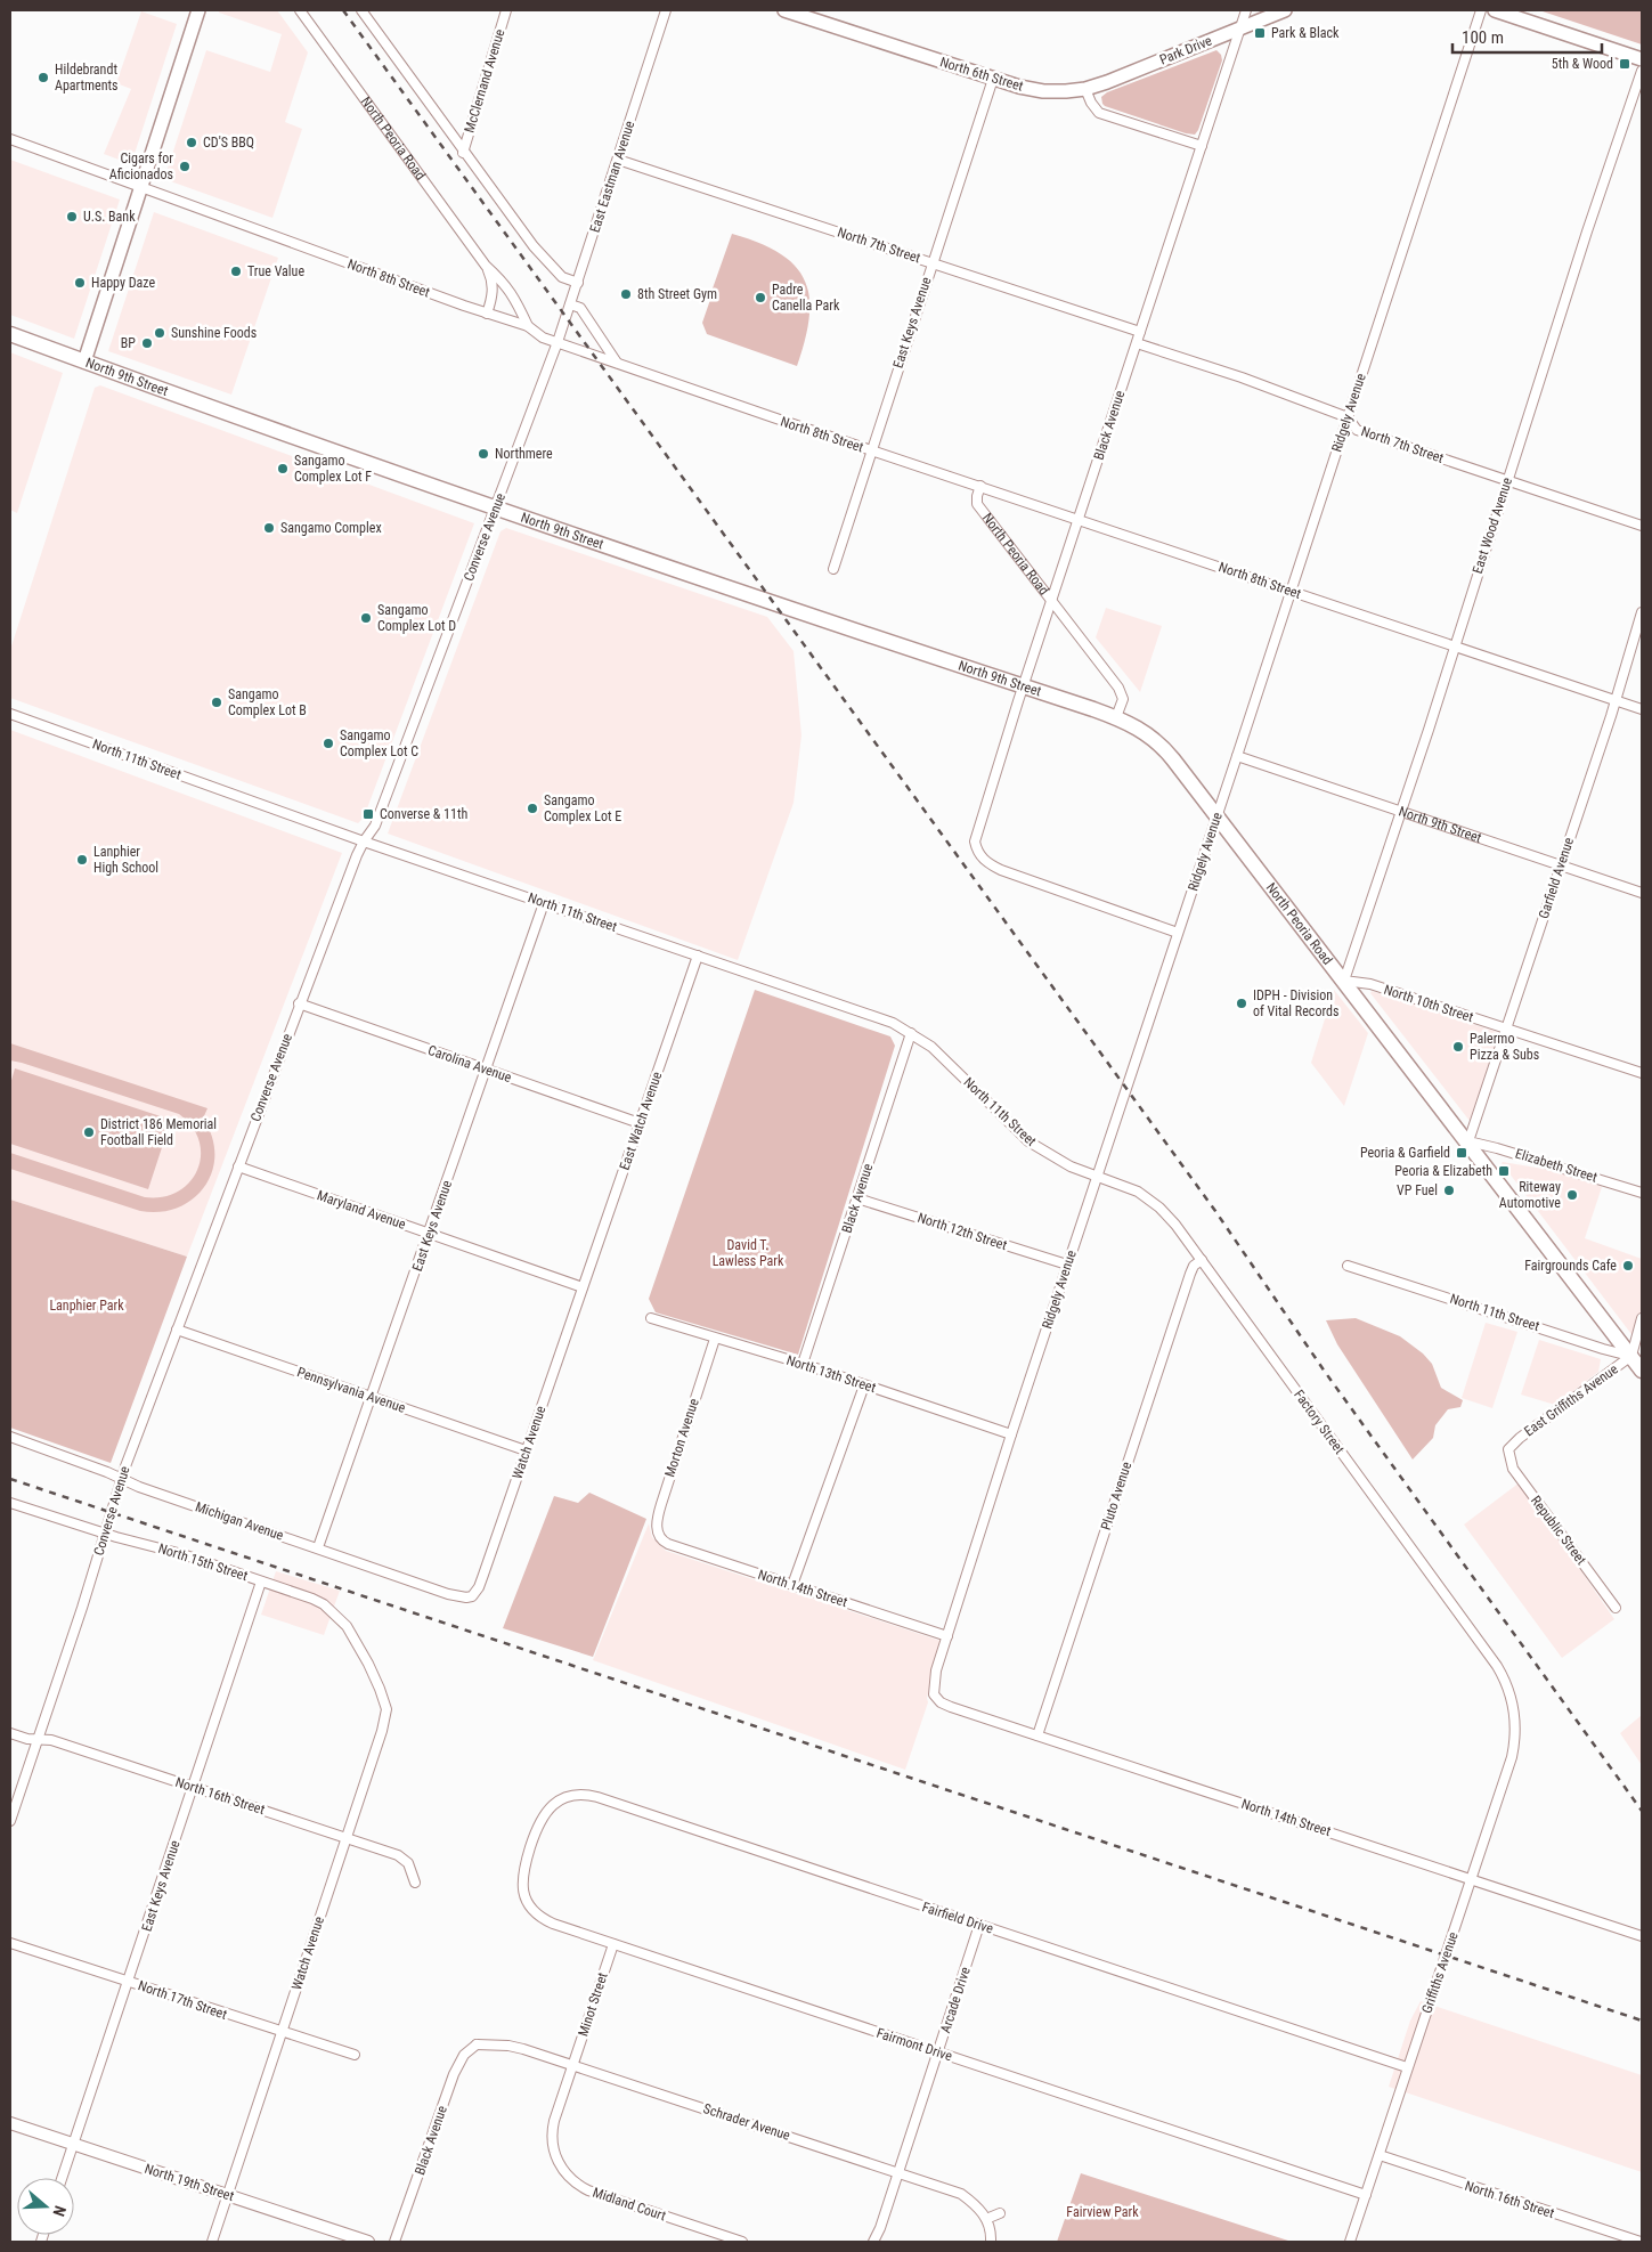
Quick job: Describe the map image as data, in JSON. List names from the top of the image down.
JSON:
{
  "streets": {
    "main road": [
      "Park Drive",
      "North 6th Street",
      "North Peoria Road",
      "North 9th Street"
    ],
    "street": [
      "McClernand Avenue",
      "East Eastman Avenue",
      "North 7th Street",
      "North 8th Street",
      "East Keys Avenue",
      "Ridgely Avenue",
      "Black Avenue",
      "East Wood Avenue",
      "Converse Avenue",
      "North 11th Street",
      "Garfield Avenue",
      "North 10th Street",
      "Carolina Avenue",
      "East Watch Avenue",
      "Elizabeth Street",
      "Maryland Avenue",
      "North 12th Street",
      "North 13th Street",
      "Pennsylvania Avenue",
      "East Griffiths Avenue",
      "Factory Street",
      "Morton Avenue",
      "Watch Avenue",
      "Pluto Avenue",
      "Michigan Avenue",
      "Republic Street",
      "North 15th Street",
      "North 14th Street",
      "North 16th Street",
      "Fairfield Drive",
      "Griffiths Avenue",
      "North 17th Street",
      "Arcade Drive",
      "Minot Street",
      "Fairmont Drive",
      "Schrader Avenue",
      "North 19th Street",
      "Midland Court"
    ]
  },
  "crossings": [
    ["Park Drive", "North 6th Street"],
    ["Park Drive", "Black Avenue"],
    ["North 6th Street", "East Keys Avenue"],
    ["North Peoria Road", "North 8th Street"],
    ["North Peoria Road", "North 9th Street"],
    ["North Peoria Road", "Ridgely Avenue"],
    ["North Peoria Road", "Black Avenue"],
    ["North Peoria Road", "East Wood Avenue"],
    ["North Peoria Road", "North 11th Street"],
    ["North Peoria Road", "Garfield Avenue"],
    ["North Peoria Road", "North 10th Street"],
    ["North Peoria Road", "Elizabeth Street"],
    ["North Peoria Road", "East Griffiths Avenue"],
    ["East Eastman Avenue", "North 7th Street"],
    ["East Eastman Avenue", "North 8th Street"],
    ["East Eastman Avenue", "Converse Avenue"],
    ["North 7th Street", "East Keys Avenue"],
    ["North 7th Street", "Ridgely Avenue"],
    ["North 7th Street", "Black Avenue"],
    ["North 7th Street", "East Wood Avenue"],
    ["North 8th Street", "East Keys Avenue"],
    ["North 8th Street", "Ridgely Avenue"],
    ["North 8th Street", "Black Avenue"],
    ["North 8th Street", "East Wood Avenue"],
    ["North 8th Street", "Converse Avenue"],
    ["North 8th Street", "Garfield Avenue"],
    ["East Keys Avenue", "North 11th Street"],
    ["East Keys Avenue", "Carolina Avenue"],
    ["East Keys Avenue", "Maryland Avenue"],
    ["East Keys Avenue", "Pennsylvania Avenue"],
    ["East Keys Avenue", "Michigan Avenue"],
    ["East Keys Avenue", "North 15th Street"],
    ["East Keys Avenue", "North 16th Street"],
    ["East Keys Avenue", "North 17th Street"],
    ["East Keys Avenue", "North 19th Street"],
    ["North 9th Street", "Ridgely Avenue"],
    ["North 9th Street", "Black Avenue"],
    ["North 9th Street", "East Wood Avenue"],
    ["North 9th Street", "Converse Avenue"],
    ["North 9th Street", "Garfield Avenue"],
    ["Ridgely Avenue", "Black Avenue"],
    ["Ridgely Avenue", "North 11th Street"],
    ["Ridgely Avenue", "North 12th Street"],
    ["Ridgely Avenue", "North 13th Street"],
    ["Ridgely Avenue", "Factory Street"],
    ["Ridgely Avenue", "North 14th Street"],
    ["Black Avenue", "North 11th Street"],
    ["Black Avenue", "North 12th Street"],
    ["Black Avenue", "North 13th Street"],
    ["Black Avenue", "Schrader Avenue"],
    ["East Wood Avenue", "North 10th Street"],
    ["Converse Avenue", "North 11th Street"],
    ["Converse Avenue", "Carolina Avenue"],
    ["Converse Avenue", "Maryland Avenue"],
    ["Converse Avenue", "Pennsylvania Avenue"],
    ["Converse Avenue", "Michigan Avenue"],
    ["Converse Avenue", "North 15th Street"],
    ["Converse Avenue", "North 16th Street"],
    ["North 11th Street", "East Watch Avenue"],
    ["North 11th Street", "East Griffiths Avenue"],
    ["North 11th Street", "Factory Street"],
    ["Garfield Avenue", "North 10th Street"],
    ["Garfield Avenue", "Elizabeth Street"],
    ["Carolina Avenue", "East Watch Avenue"],
    ["East Watch Avenue", "Maryland Avenue"],
    ["East Watch Avenue", "Watch Avenue"],
    ["Maryland Avenue", "Watch Avenue"],
    ["North 13th Street", "Morton Avenue"],
    ["Pennsylvania Avenue", "Watch Avenue"],
    ["East Griffiths Avenue", "Republic Street"],
    ["Factory Street", "Pluto Avenue"],
    ["Factory Street", "Griffiths Avenue"],
    ["Morton Avenue", "North 14th Street"],
    ["Watch Avenue", "Michigan Avenue"],
    ["Watch Avenue", "North 15th Street"],
    ["Watch Avenue", "North 16th Street"],
    ["Watch Avenue", "North 17th Street"],
    ["Watch Avenue", "North 19th Street"],
    ["Pluto Avenue", "North 14th Street"],
    ["North 14th Street", "Griffiths Avenue"],
    ["North 16th Street", "Griffiths Avenue"],
    ["Fairfield Drive", "Griffiths Avenue"],
    ["Fairfield Drive", "Arcade Drive"],
    ["Fairfield Drive", "Fairmont Drive"],
    ["Griffiths Avenue", "Fairmont Drive"],
    ["Arcade Drive", "Fairmont Drive"],
    ["Arcade Drive", "Schrader Avenue"],
    ["Minot Street", "Fairmont Drive"],
    ["Minot Street", "Schrader Avenue"],
    ["Minot Street", "Midland Court"],
    ["Schrader Avenue", "Midland Court"]
  ],
  "parks": ["David T. Lawless Park", "Lanphier Park", "Fairview Park"],
  "places": {
    "transit": [
      "Park & Black",
      "5th & Wood",
      "Converse & 11th",
      "Peoria & Garfield",
      "Peoria & Elizabeth"
    ],
    "other": [
      "Hildebrandt Apartments",
      "CD'S BBQ",
      "Cigars for Aficionados",
      "U.S. Bank",
      "True Value",
      "Happy Daze",
      "8th Street Gym",
      "Padre Canella Park",
      "Sunshine Foods",
      "BP",
      "Northmere",
      "Sangamo Complex Lot F",
      "Sangamo Complex",
      "Sangamo Complex Lot D",
      "Sangamo Complex Lot B",
      "Sangamo Complex Lot C",
      "Sangamo Complex Lot E",
      "Lanphier High School",
      "IDPH - Division of Vital Records",
      "Palermo Pizza & Subs",
      "District 186 Memorial Football Field",
      "VP Fuel",
      "Riteway Automotive",
      "Fairgrounds Cafe"
    ]
  },
  "scale_bar": "100 m",
  "north": "right"
}
